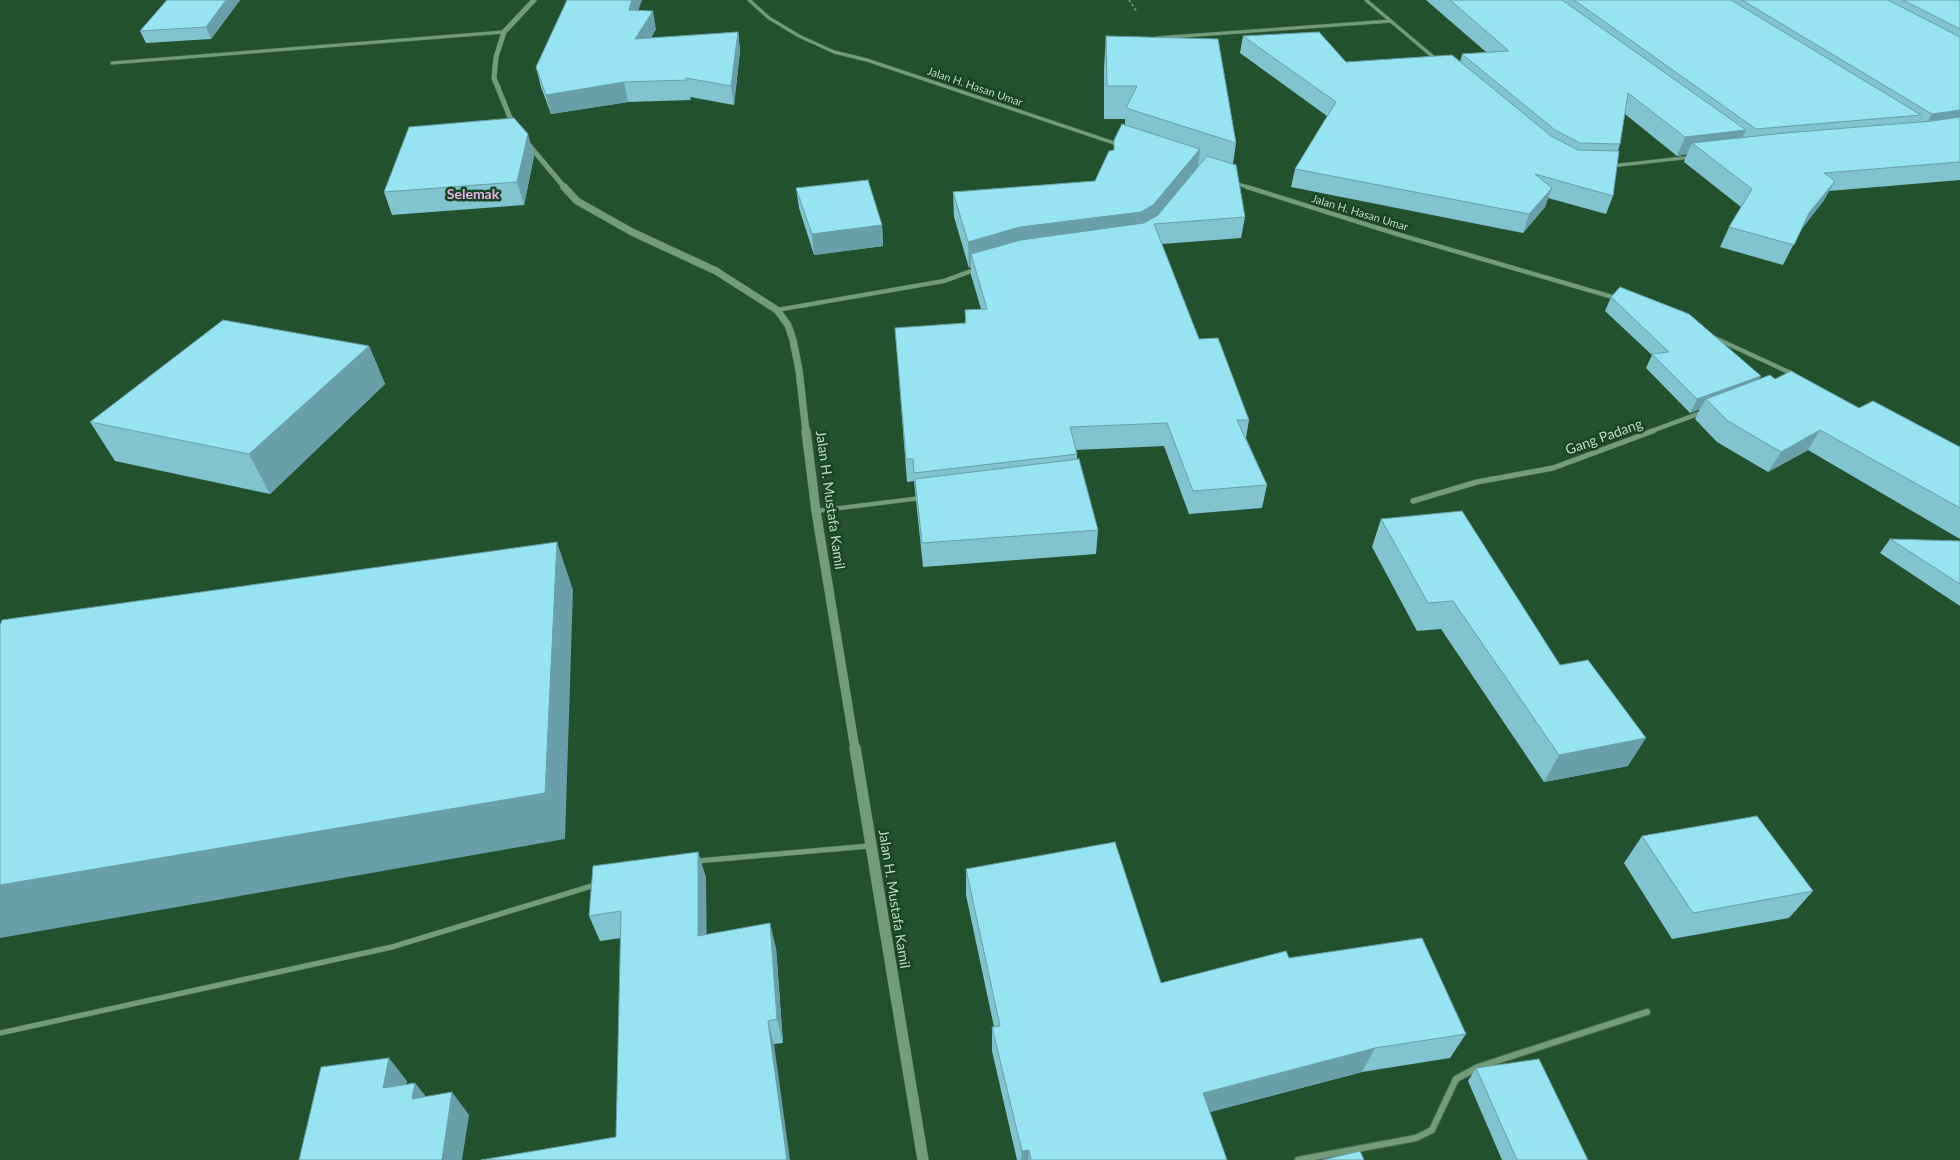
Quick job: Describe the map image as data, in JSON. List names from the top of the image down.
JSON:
{
  "streets": {
    "street": ["Jalan H. Hasan Umar", "Gang Padang", "Jalan H. Mustafa Kamil"]
  },
  "districts": ["Selemak"]
}
